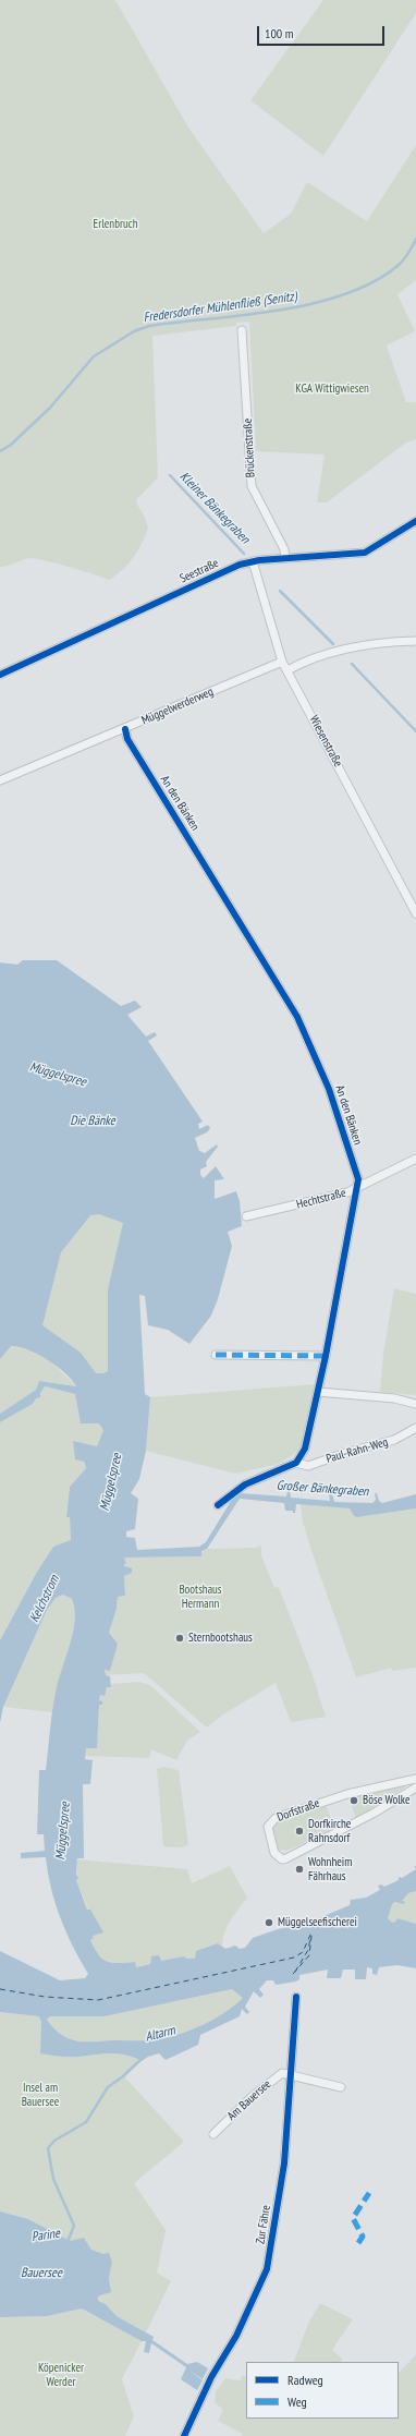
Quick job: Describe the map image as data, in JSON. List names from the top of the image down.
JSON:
{
  "streets": {
    "street": [
      "Brückenstraße",
      "Seestraße",
      "Müggelwerderweg",
      "Wiesenstraße",
      "An den Bänken",
      "Hechtstraße",
      "Paul-Rahn-Weg",
      "Dorfstraße",
      "Am Bauersee",
      "Zur Fähre"
    ]
  },
  "crossings": [
    ["Brückenstraße", "Seestraße"],
    ["Seestraße", "Wiesenstraße"],
    ["Müggelwerderweg", "Wiesenstraße"],
    ["Müggelwerderweg", "An den Bänken"],
    ["An den Bänken", "Hechtstraße"],
    ["An den Bänken", "Paul-Rahn-Weg"],
    ["Am Bauersee", "Zur Fähre"]
  ],
  "water": [
    "Fredersdorfer Mühlenfließ (Senitz)",
    "Kleiner Bänkegraben",
    "Müggelspree",
    "Die Bänke",
    "Großer Bänkegraben",
    "Kelchstrom",
    "Altarm",
    "Parine",
    "Bauersee"
  ],
  "parks": [
    "Erlenbruch",
    "KGA Wittigwiesen",
    "Bootshaus Hermann",
    "Insel am Bauersee",
    "Köpenicker Werder"
  ],
  "places": [
    "Sternbootshaus",
    "Böse Wolke",
    "Dorfkirche Rahnsdorf",
    "Wohnheim Fährhaus",
    "Müggelseefischerei"
  ],
  "legend": ["Radweg", "Weg"],
  "scale_bar": "100 m"
}
